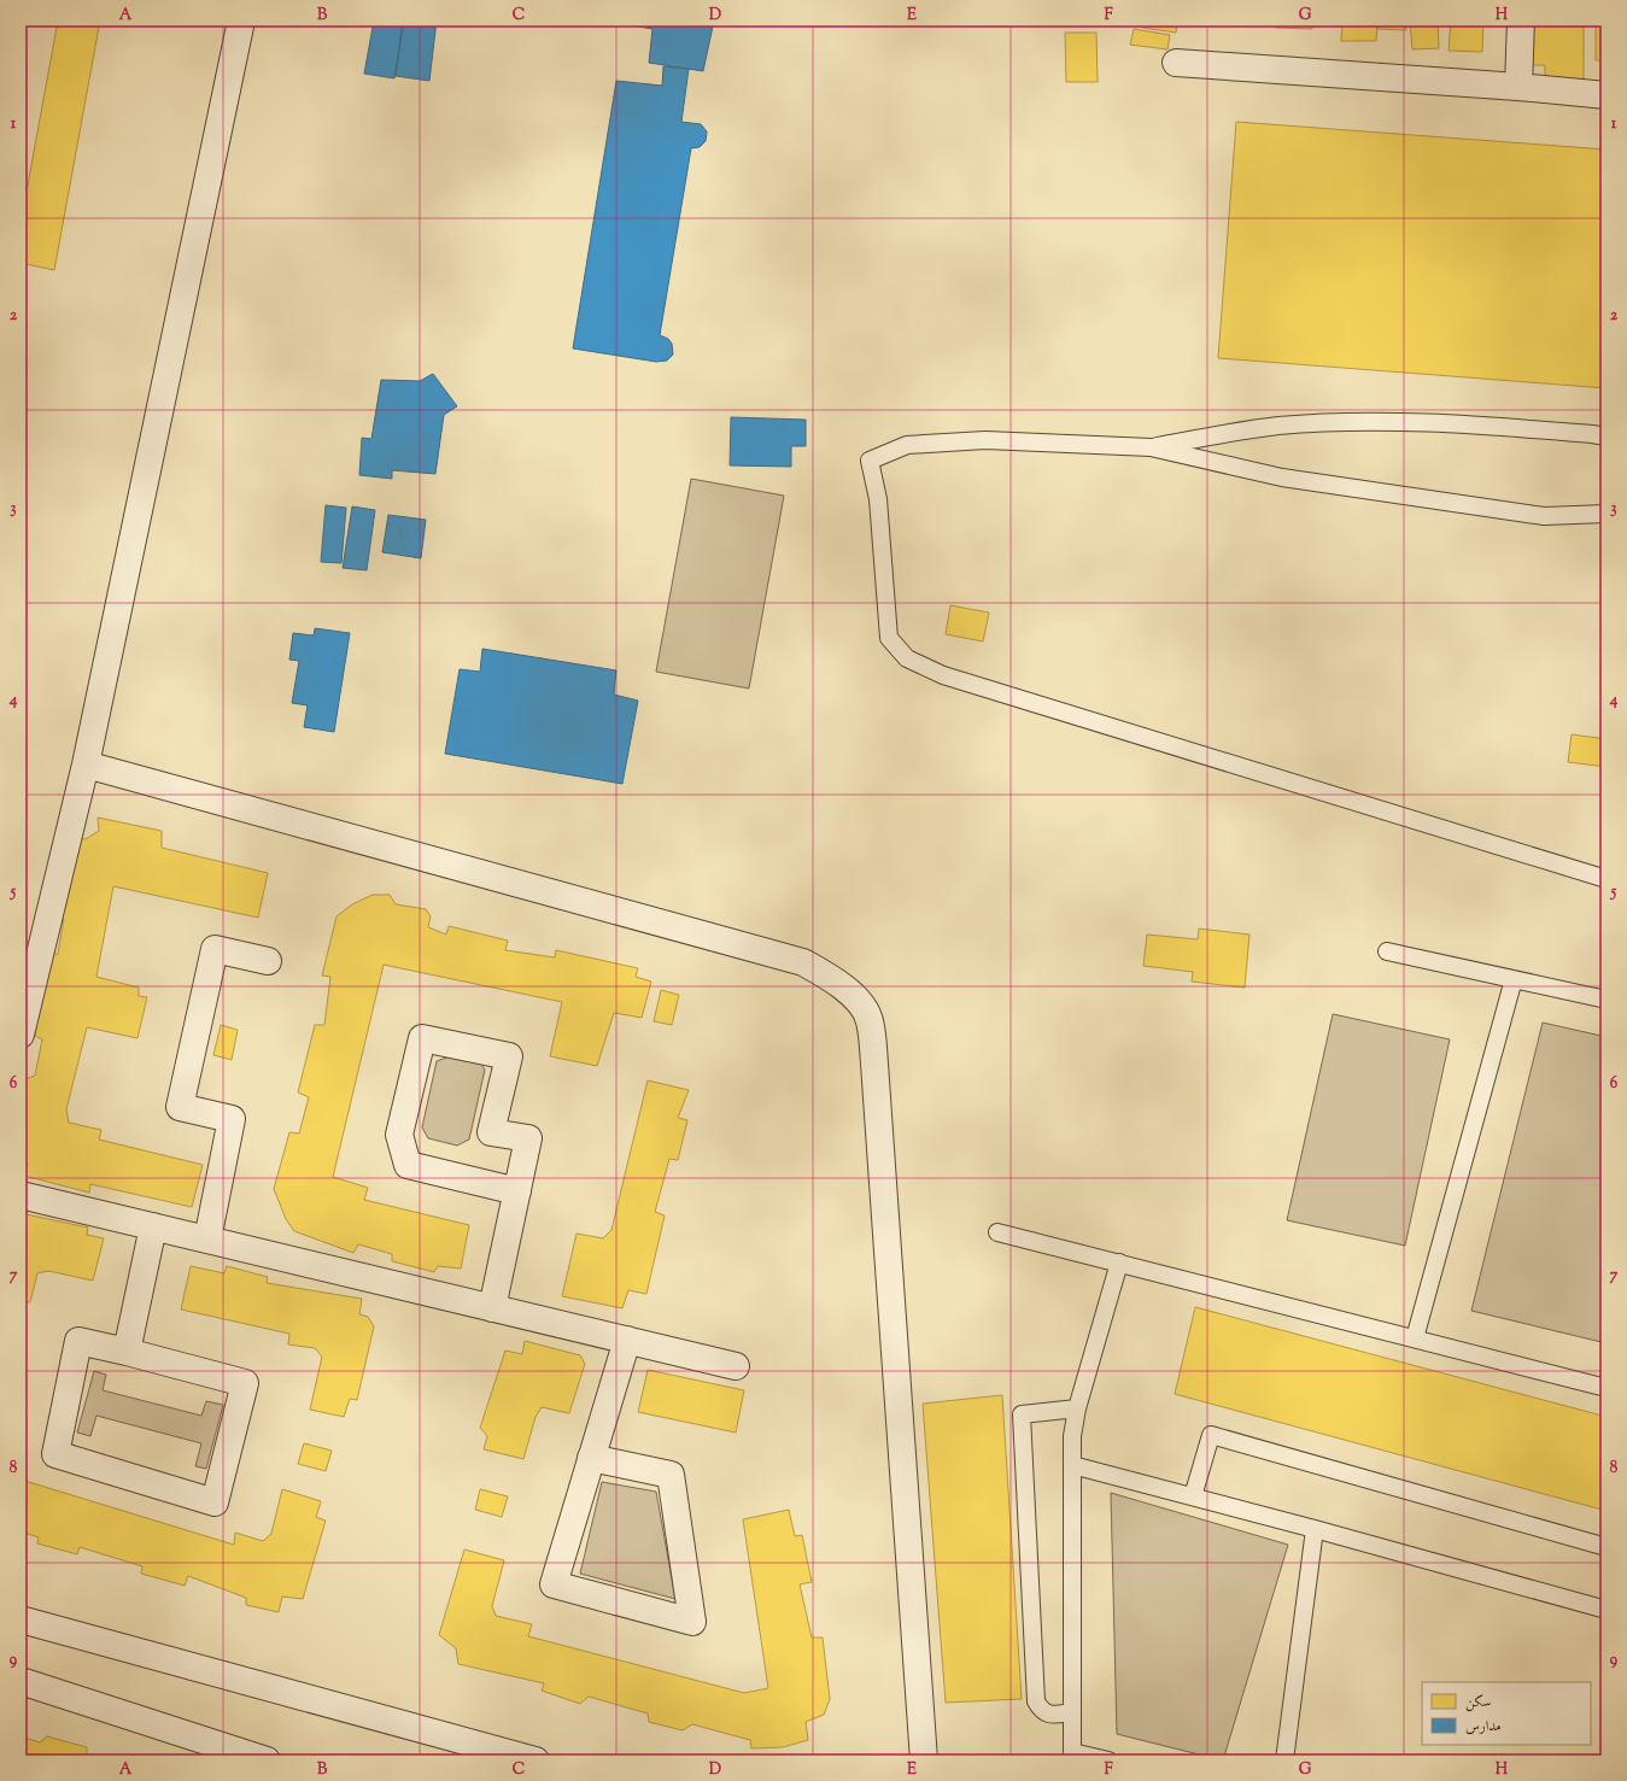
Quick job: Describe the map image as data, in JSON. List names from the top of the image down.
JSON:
{
  "legend": ["سكن", "مدارس"],
  "grid": {
    "columns": [
      "A",
      "B",
      "C",
      "D",
      "E",
      "F",
      "G",
      "H"
    ],
    "rows": [
      "1",
      "2",
      "3",
      "4",
      "5",
      "6",
      "7",
      "8",
      "9"
    ]
  }
}
